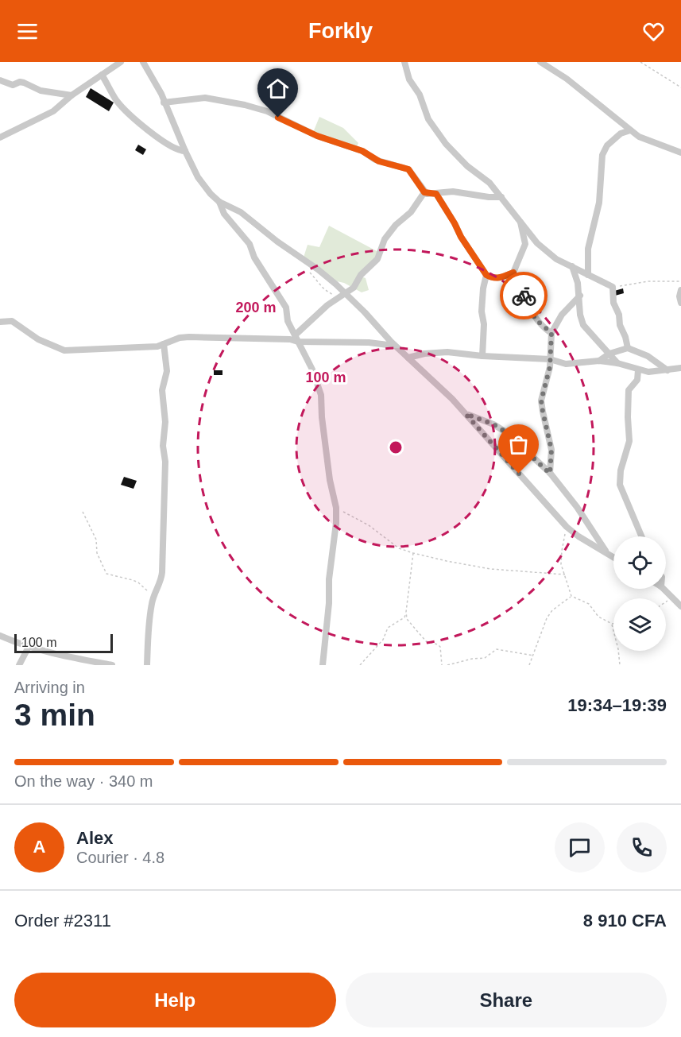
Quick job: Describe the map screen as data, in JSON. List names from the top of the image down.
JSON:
{
  "scale_bar": "100 m",
  "page": {
    "header": "Forkly",
    "scale": "100 m",
    "heading": ["3 min", "Arriving in", "19:34–19:39"],
    "panel": [
      "Alex",
      "Courier · 4.8",
      "Order #2311",
      "8 910 CFA"
    ],
    "bar": "On the way · 340 m",
    "round": "A",
    "buttons": ["Help", "Share"]
  },
  "rings": ["200 m", "100 m"]
}
